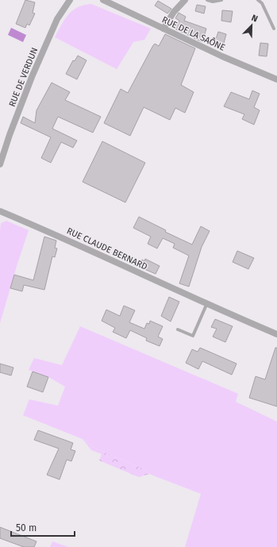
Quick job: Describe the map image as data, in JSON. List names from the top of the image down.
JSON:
{
  "streets": {
    "street": ["RUE DE LA SAÔNE", "RUE DE VERDUN", "RUE CLAUDE BERNARD"]
  },
  "scale_bar": "50 m",
  "north": "top right"
}
